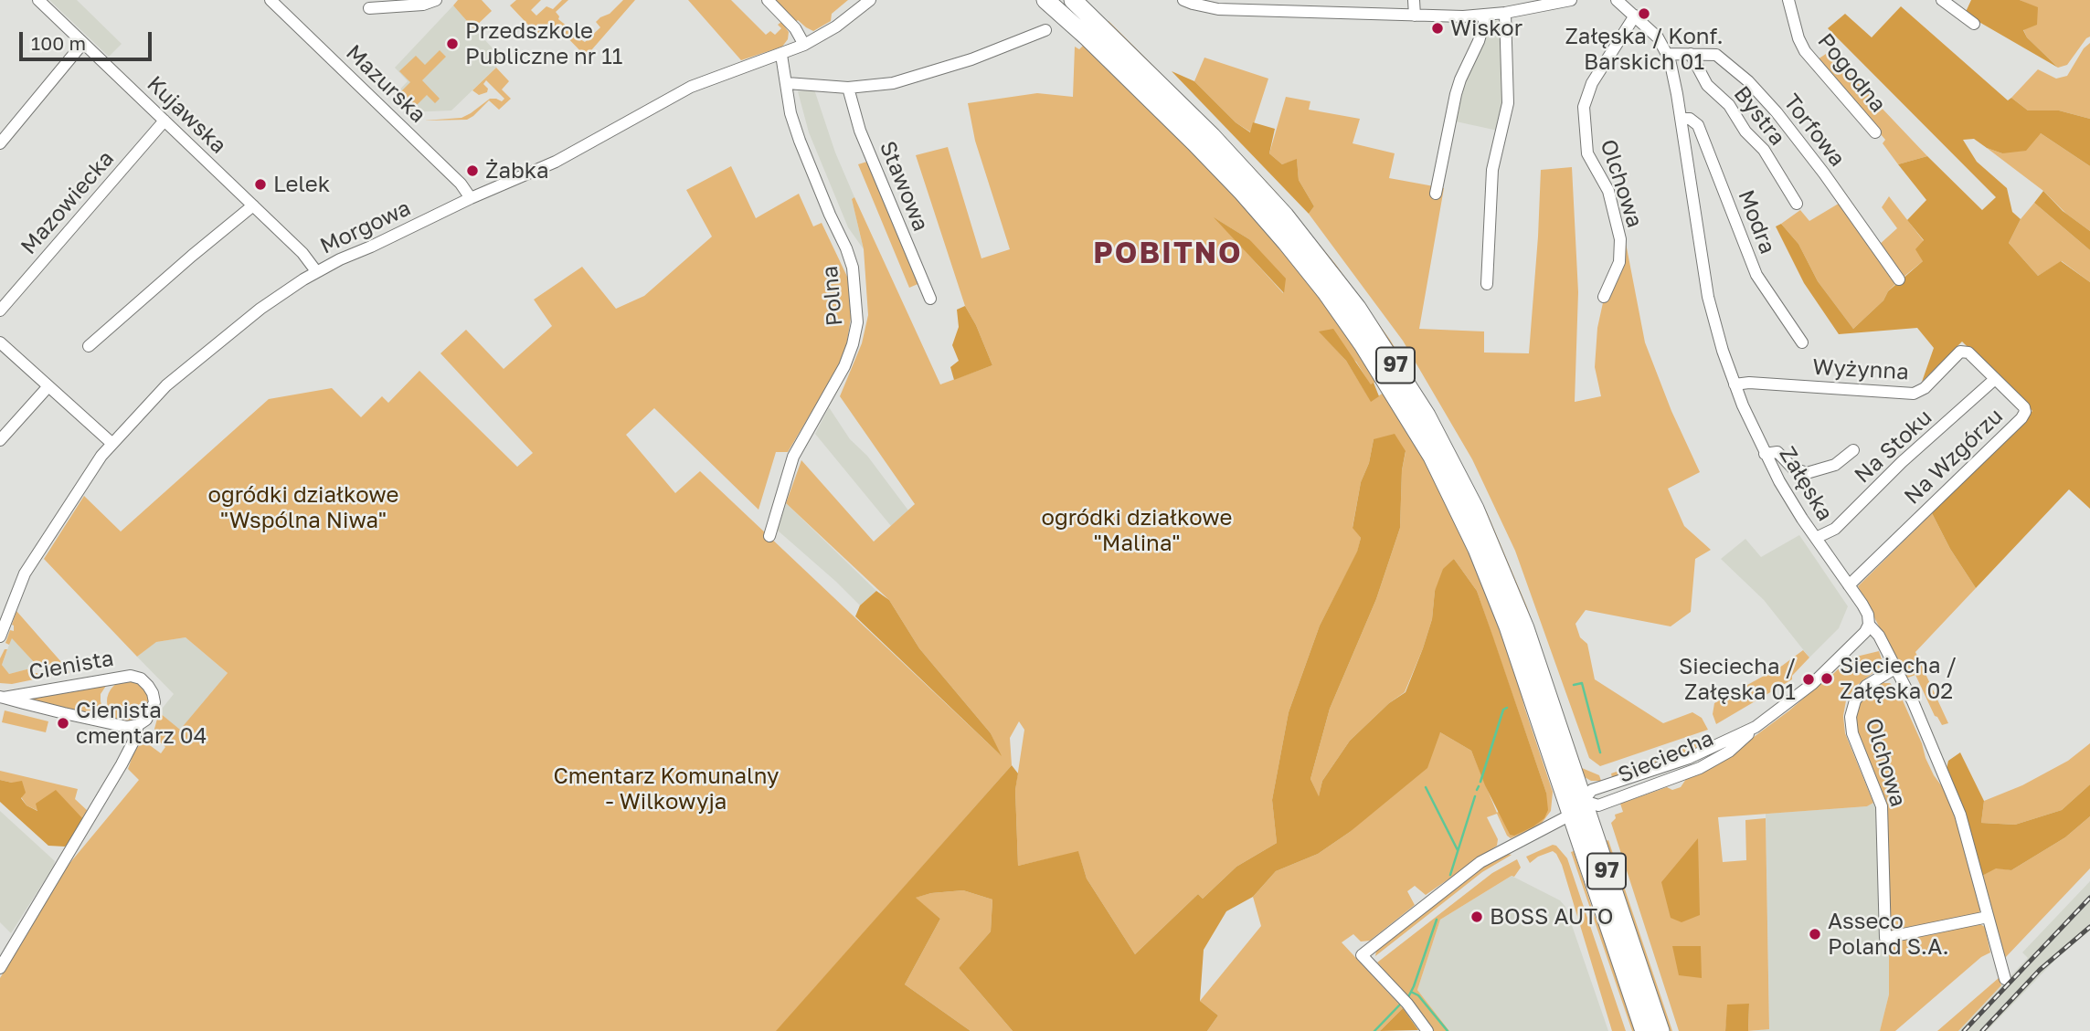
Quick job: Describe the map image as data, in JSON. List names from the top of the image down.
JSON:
{
  "streets": {
    "main road": ["97"],
    "street": [
      "Pogodna",
      "Mazurska",
      "Kujawska",
      "Bystra",
      "Torfowa",
      "Olchowa",
      "Stawowa",
      "Mazowiecka",
      "Modra",
      "Morgowa",
      "Polna",
      "Wyżynna",
      "Na Stoku",
      "Na Wzgórzu",
      "Załęska",
      "Cienista",
      "Sieciecha"
    ]
  },
  "crossings": [
    ["Mazurska", "Morgowa"],
    ["Kujawska", "Mazowiecka"],
    ["Kujawska", "Morgowa"],
    ["Bystra", "Torfowa"],
    ["Torfowa", "Załęska"],
    ["Olchowa", "Załęska"],
    ["Modra", "Załęska"],
    ["Morgowa", "Polna"],
    ["97", "Sieciecha"],
    ["Wyżynna", "Na Wzgórzu"],
    ["Wyżynna", "Załęska"],
    ["Na Stoku", "Na Wzgórzu"],
    ["Na Stoku", "Załęska"],
    ["Na Wzgórzu", "Załęska"],
    ["Załęska", "Sieciecha"]
  ],
  "districts": ["POBITNO"],
  "parks": ["ogródki działkowe \"Wspólna Niwa\"", "ogródki działkowe \"Malina\"", "Cmentarz Komunalny - Wilkowyja"],
  "places": [
    "Załęska / Konf. Barskich 01",
    "Wiskor",
    "Przedszkole Publiczne nr 11",
    "Żabka",
    "Lelek",
    "Sieciecha / Załęska 02",
    "Sieciecha / Załęska 01",
    "Cienista cmentarz 04",
    "BOSS AUTO",
    "Asseco Poland S.A."
  ],
  "scale_bar": "100 m"
}
